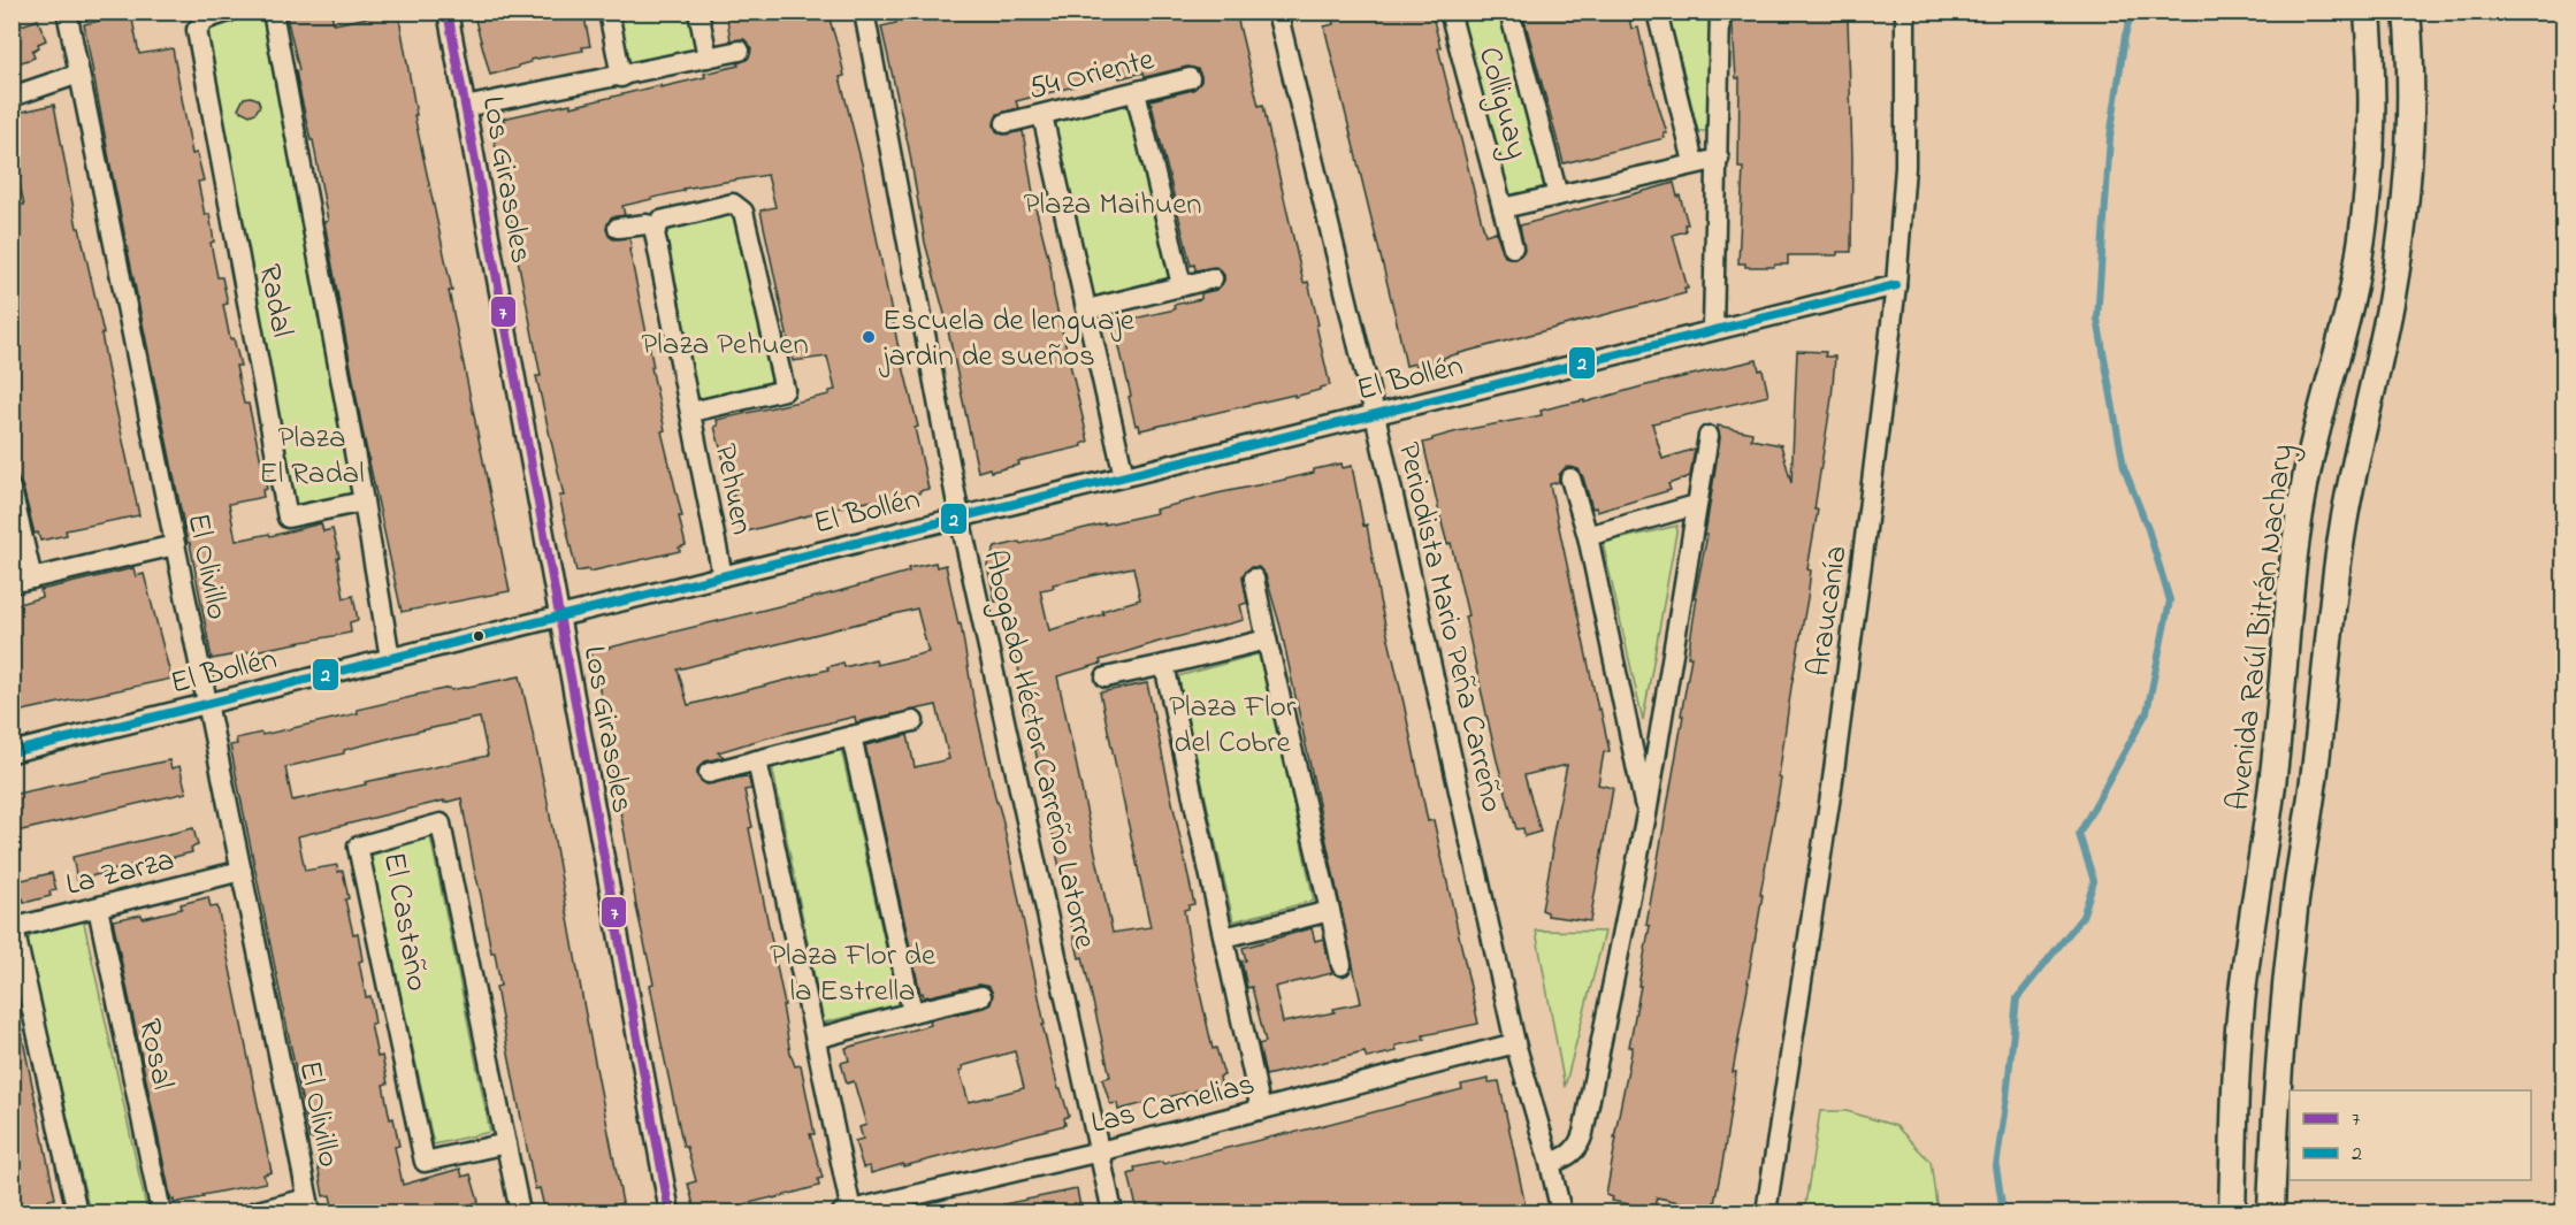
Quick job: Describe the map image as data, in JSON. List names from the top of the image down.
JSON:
{
  "streets": {
    "street": [
      "54 Oriente",
      "Colliguay",
      "Los Girasoles",
      "Radal",
      "El Bollén",
      "Pehuen",
      "El Olivillo",
      "Araucanía",
      "Periodista Mario Peña Carreño",
      "Avenida Raúl Bitrán Nachary",
      "Abogado Héctor Carreño Latorre",
      "La Zarza",
      "El Castaño",
      "Rosal",
      "Las Camelias"
    ]
  },
  "crossings": [
    ["Los Girasoles", "El Bollén"],
    ["Radal", "El Bollén"],
    ["El Bollén", "Pehuen"],
    ["El Bollén", "El Olivillo"],
    ["El Bollén", "Araucanía"],
    ["El Bollén", "Periodista Mario Peña Carreño"],
    ["El Bollén", "Abogado Héctor Carreño Latorre"],
    ["El Olivillo", "La Zarza"],
    ["Periodista Mario Peña Carreño", "Las Camelias"],
    ["Abogado Héctor Carreño Latorre", "Las Camelias"],
    ["La Zarza", "Rosal"]
  ],
  "parks": [
    "Plaza Maihuen",
    "Plaza Pehuen",
    "Plaza El Radal",
    "Plaza Flor del Cobre",
    "Plaza Flor de la Estrella"
  ],
  "places": ["Escuela de lenguaje jardin de sueños"],
  "lines": ["transit line 7", "transit line 2"],
  "legend": ["7", "2"]
}
